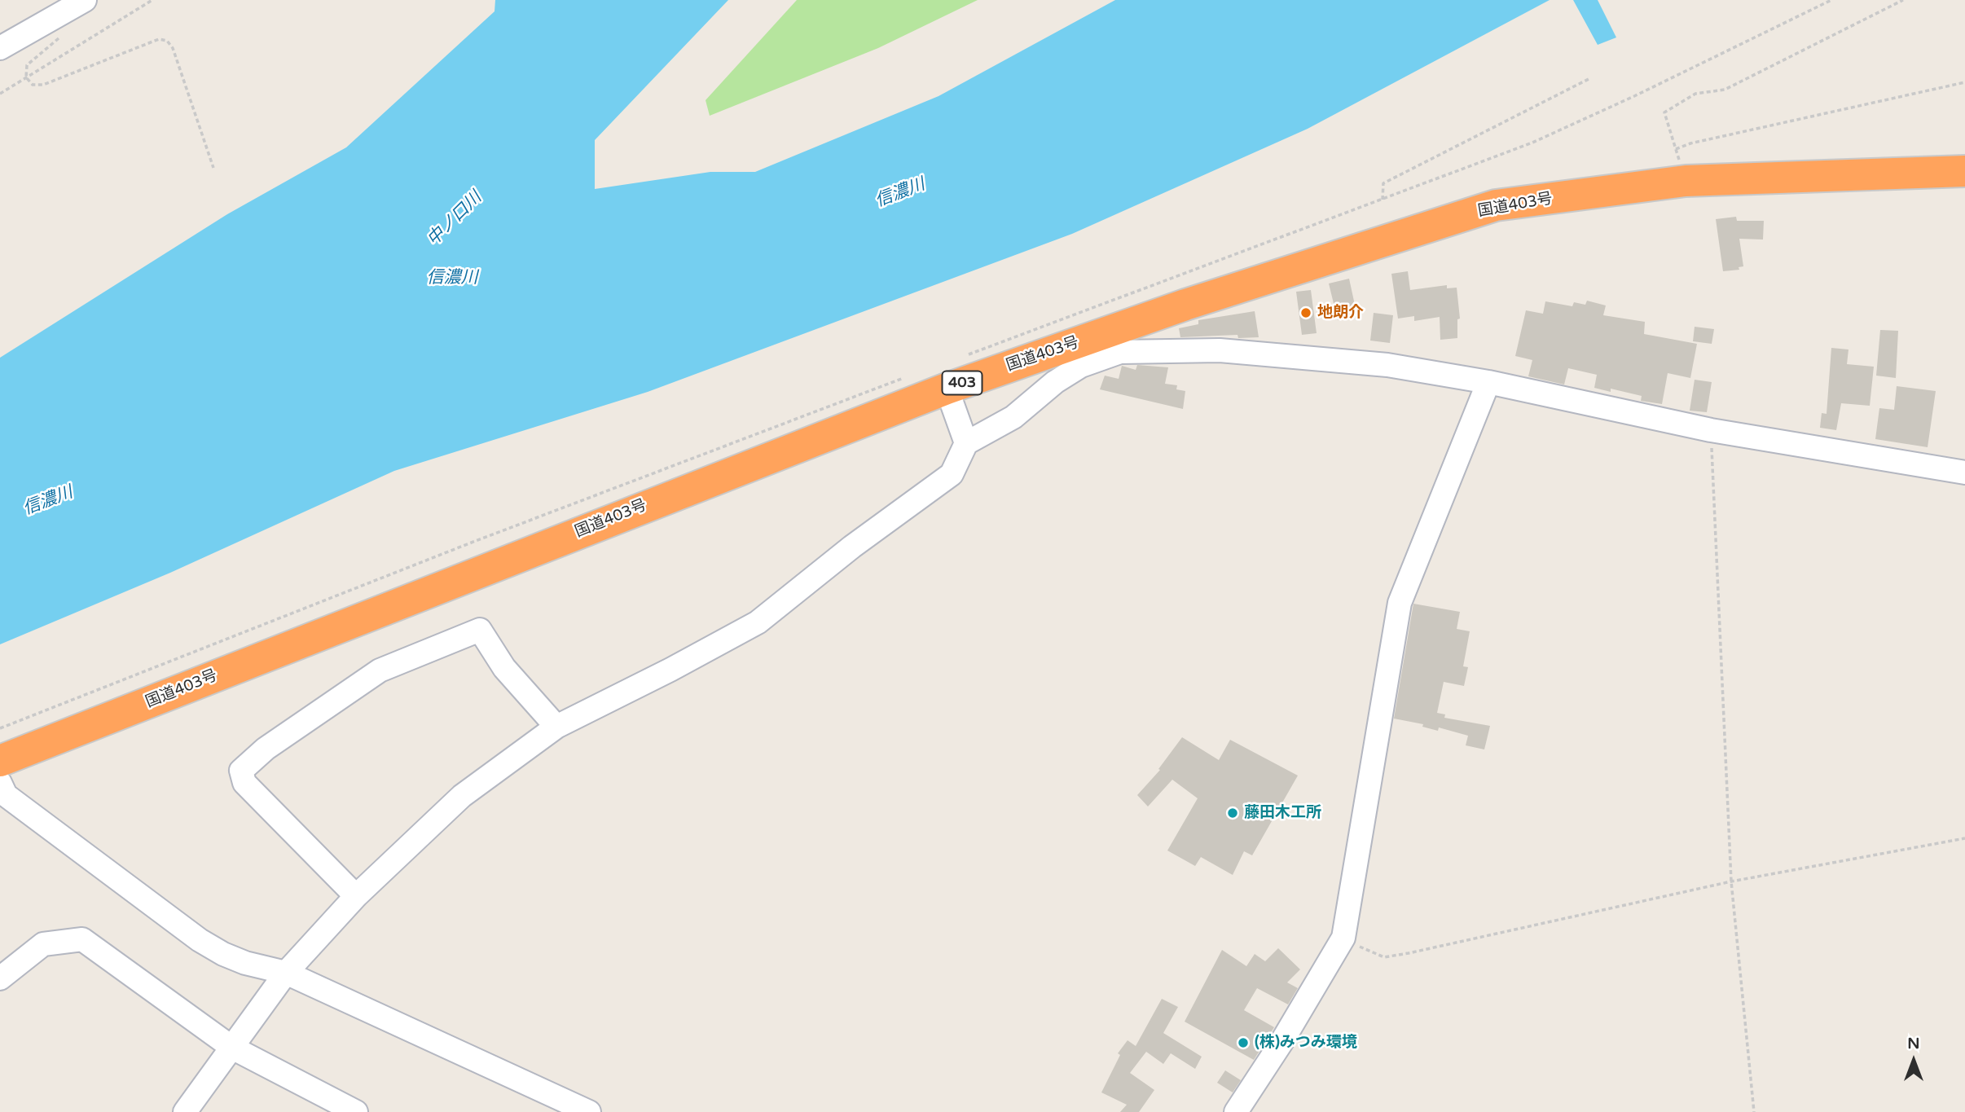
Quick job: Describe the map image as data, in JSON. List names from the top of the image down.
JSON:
{
  "streets": {
    "highway": ["国道403号", "403"]
  },
  "water": ["信濃川", "中ノ口川"],
  "places": ["地朗介", "藤田木工所", "(株)みつみ環境"],
  "north": "top"
}
